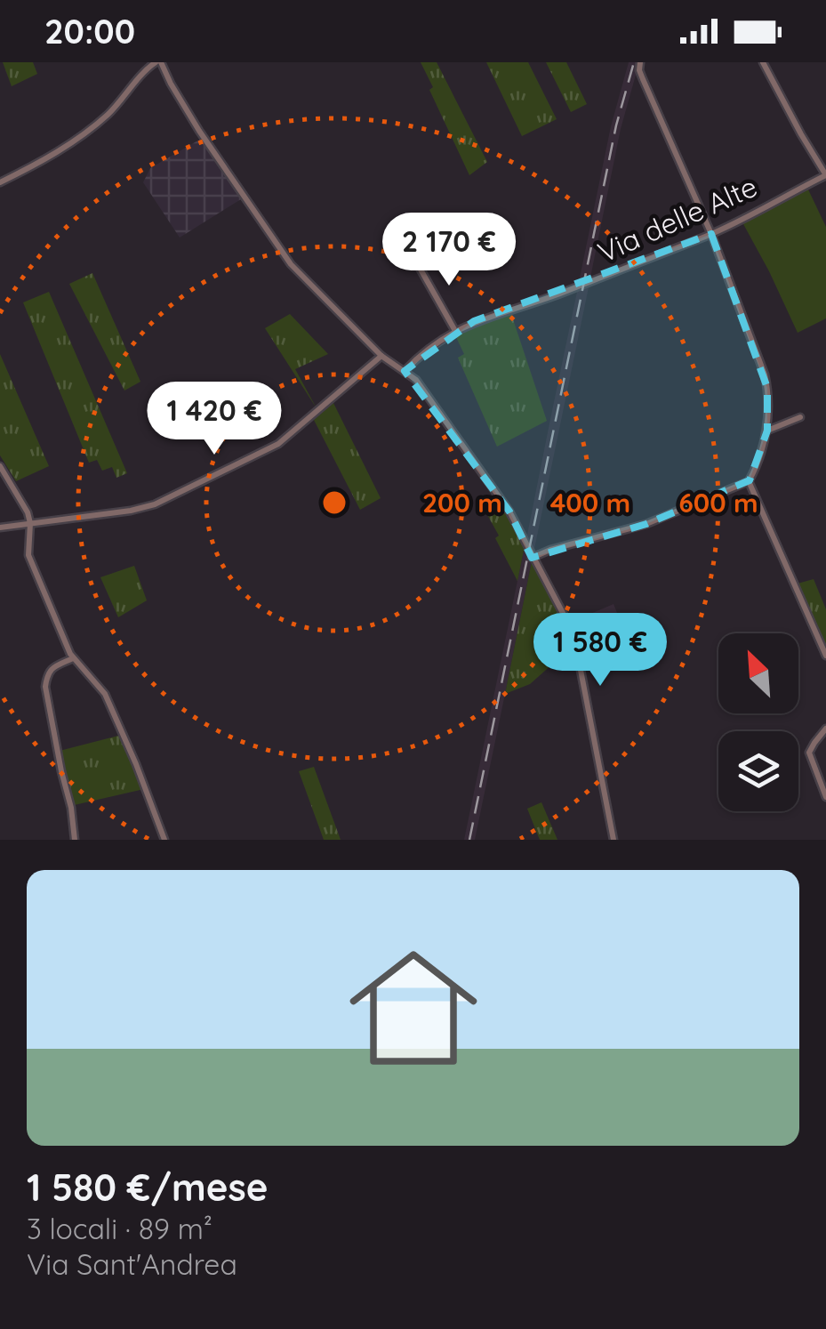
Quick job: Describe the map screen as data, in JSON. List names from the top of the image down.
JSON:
{
  "streets": {
    "street": ["Via delle Alte"]
  },
  "north": "top left",
  "page": {
    "status": "20:00",
    "price": ["2 170 €", "1 420 €", "1 580 €"],
    "list": [
      {
        "name": "1 580 €/mese",
        "note": "3 locali · 89 m² · Via Sant'Andrea"
      }
    ]
  },
  "rings": ["200 m", "400 m", "600 m"]
}
